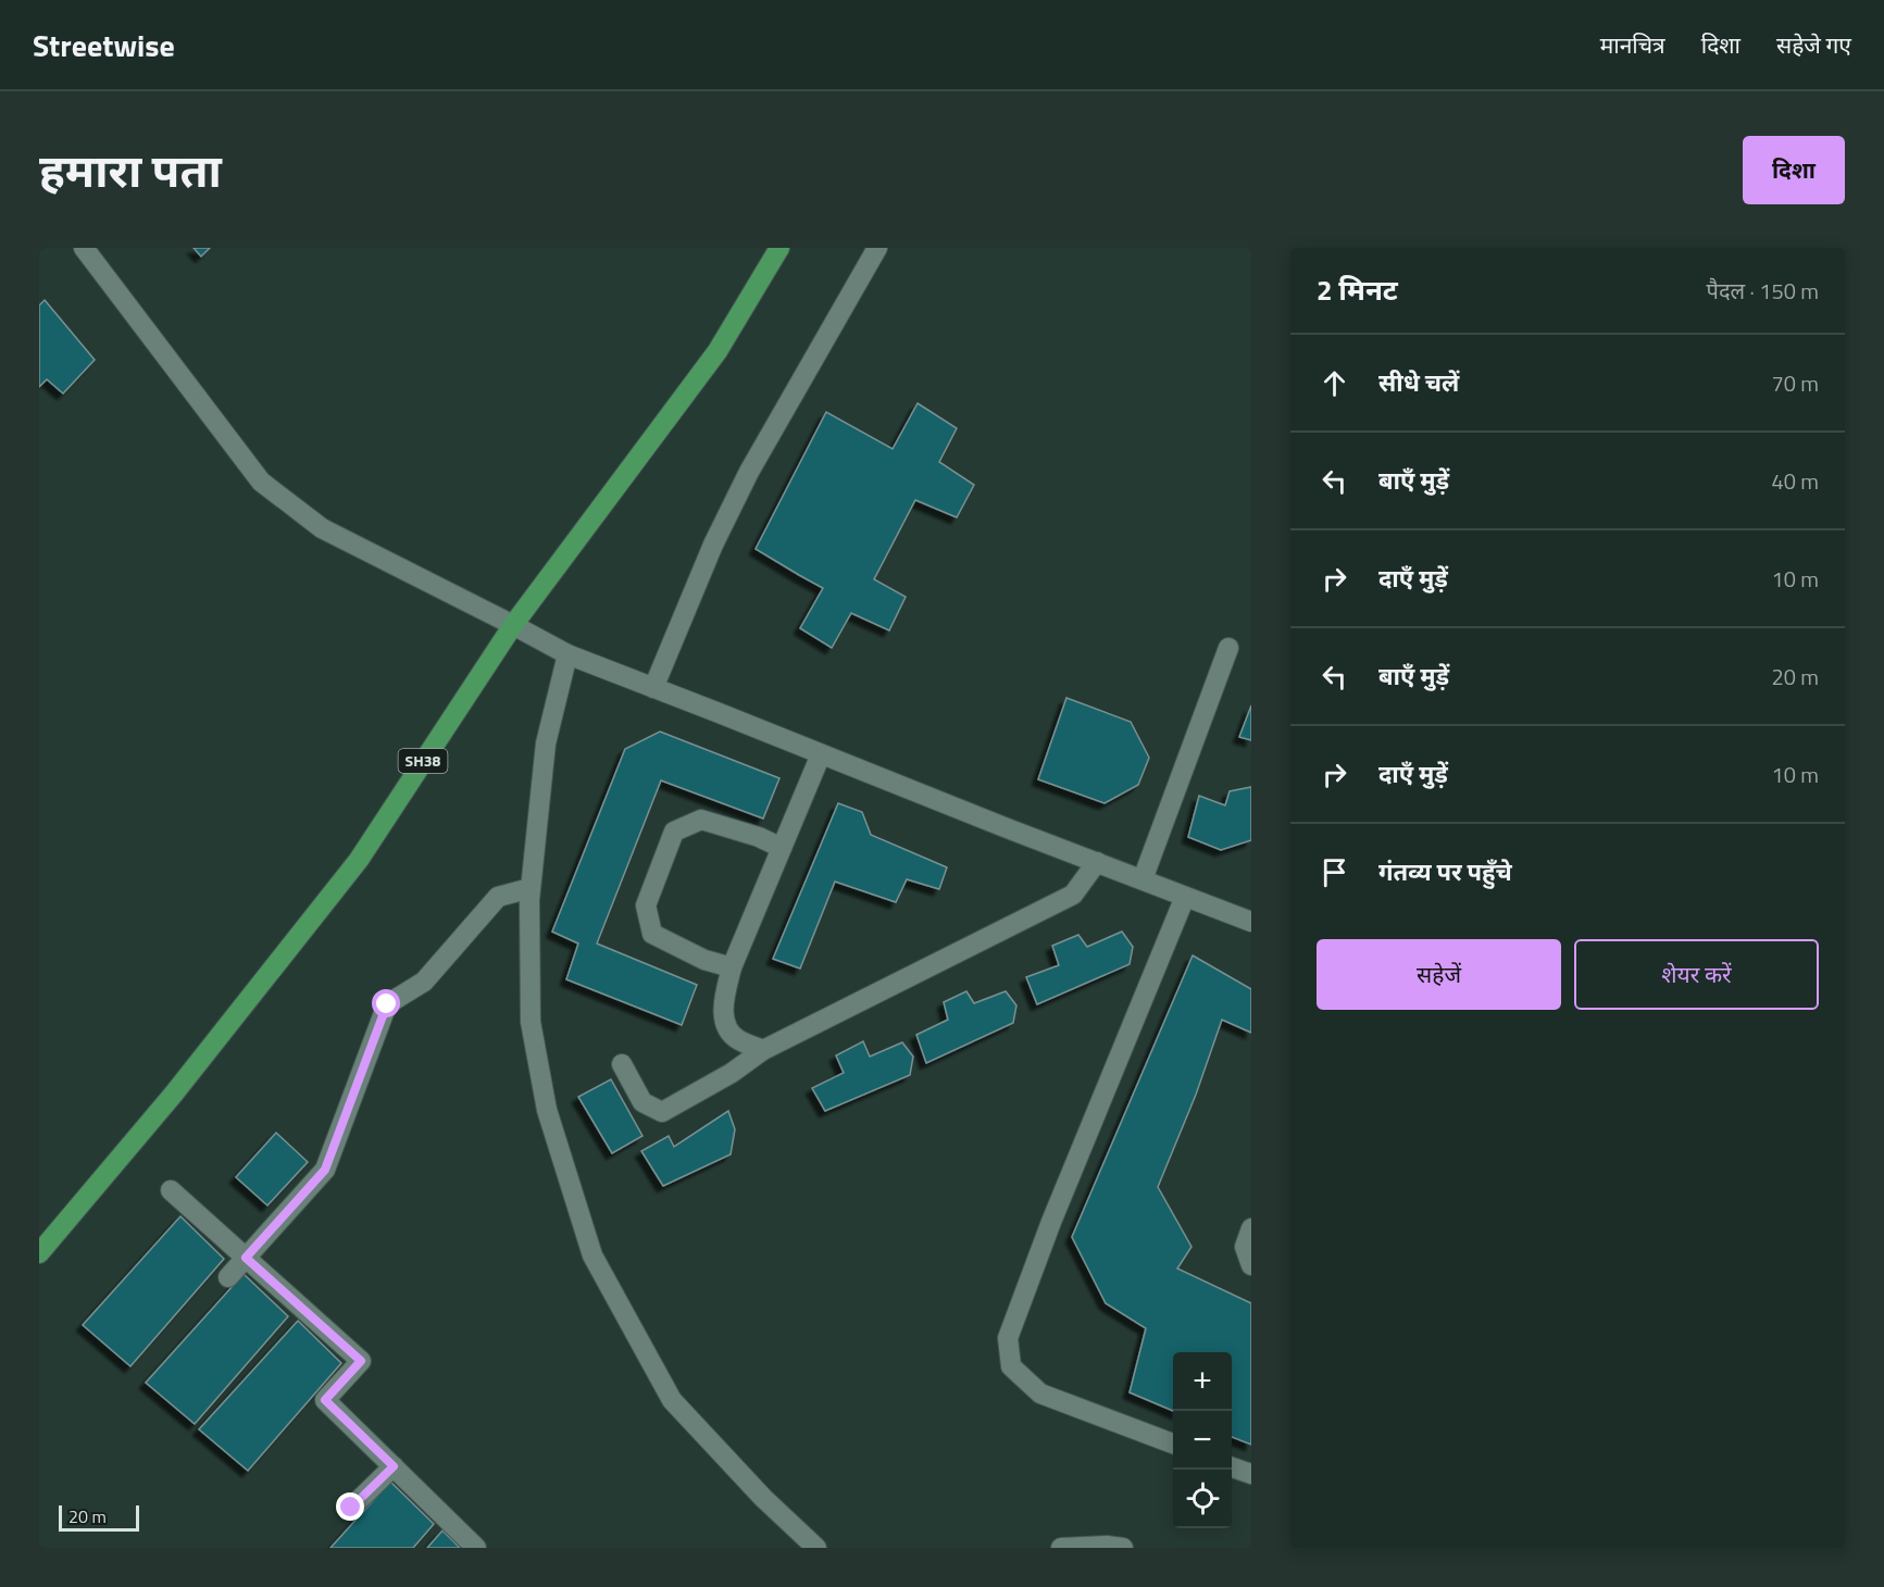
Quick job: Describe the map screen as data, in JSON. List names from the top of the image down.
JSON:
{
  "streets": {
    "main road": ["SH38"]
  },
  "scale_bar": "20 m",
  "page": {
    "header": "Streetwise",
    "nav": ["मानचित्र", "दिशा", "सहेजे गए"],
    "title": "हमारा पता",
    "buttons": [
      "दिशा",
      ["सहेजें", "शेयर करें"]
    ],
    "heading": ["2 मिनट", "पैदल · 150 m"],
    "list": [
      ["सीधे चलें", "70 m"],
      ["बाएँ मुड़ें", "40 m"],
      ["दाएँ मुड़ें", "10 m"],
      ["बाएँ मुड़ें", "20 m"],
      ["दाएँ मुड़ें", "10 m"],
      "गंतव्य पर पहुँचे"
    ],
    "map_buttons": ["+", "−"],
    "scale": "20 m"
  }
}
